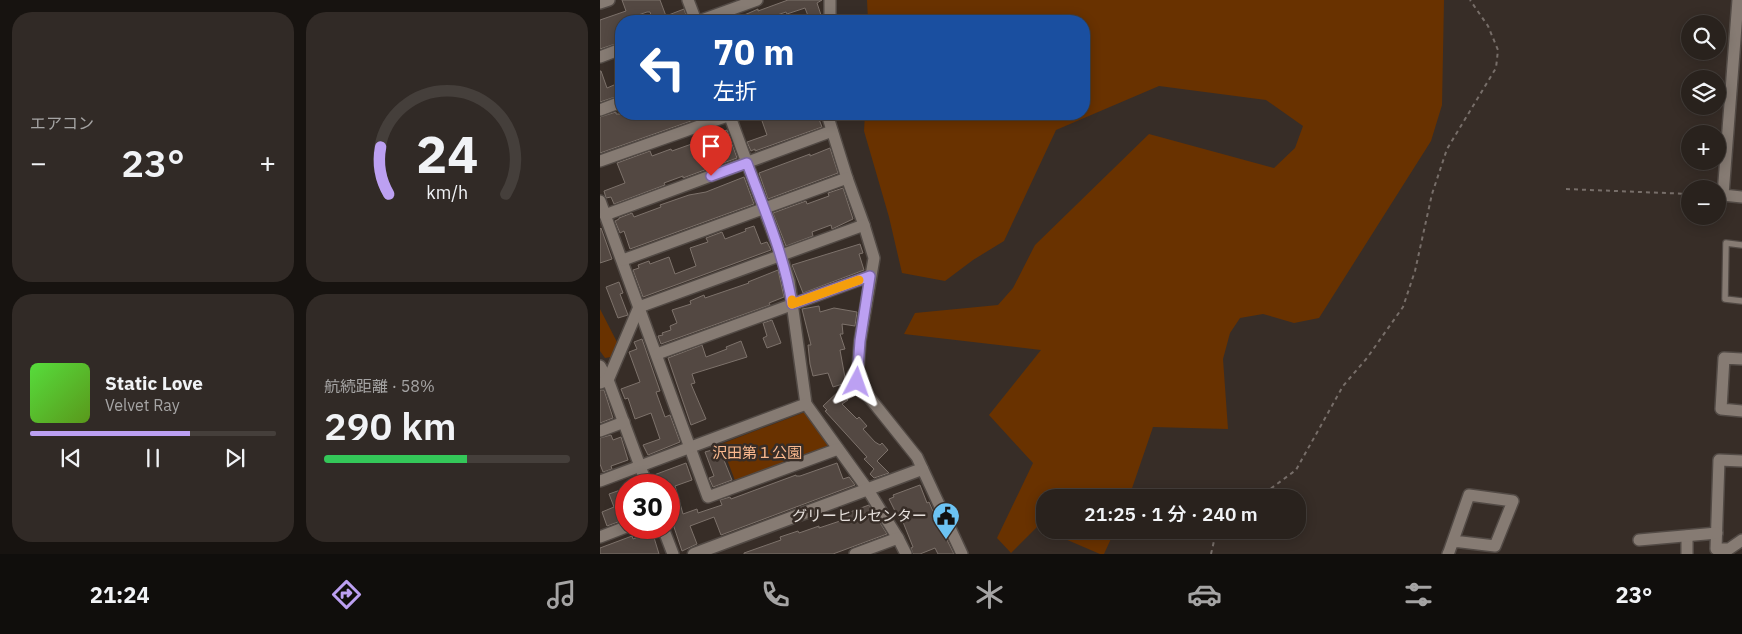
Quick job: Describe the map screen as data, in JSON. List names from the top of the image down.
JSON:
{
  "parks": ["沢田第１公園"],
  "places": {
    "public building": ["グリーヒルセンター"]
  },
  "page": {
    "tile": [
      "エアコン",
      ["航続距離 · 58%", "290 km"]
    ],
    "map_buttons": ["+", "−"],
    "turn": ["70 m", "左折"],
    "heat": ["−", "23°", "+"],
    "song": ["Static Love", "Velvet Ray"],
    "limit": "30",
    "trip": "21:25 · 1 分 · 240 m",
    "tabs": ["21:24", "23°"],
    "gauge": ["24", "km/h"]
  }
}
